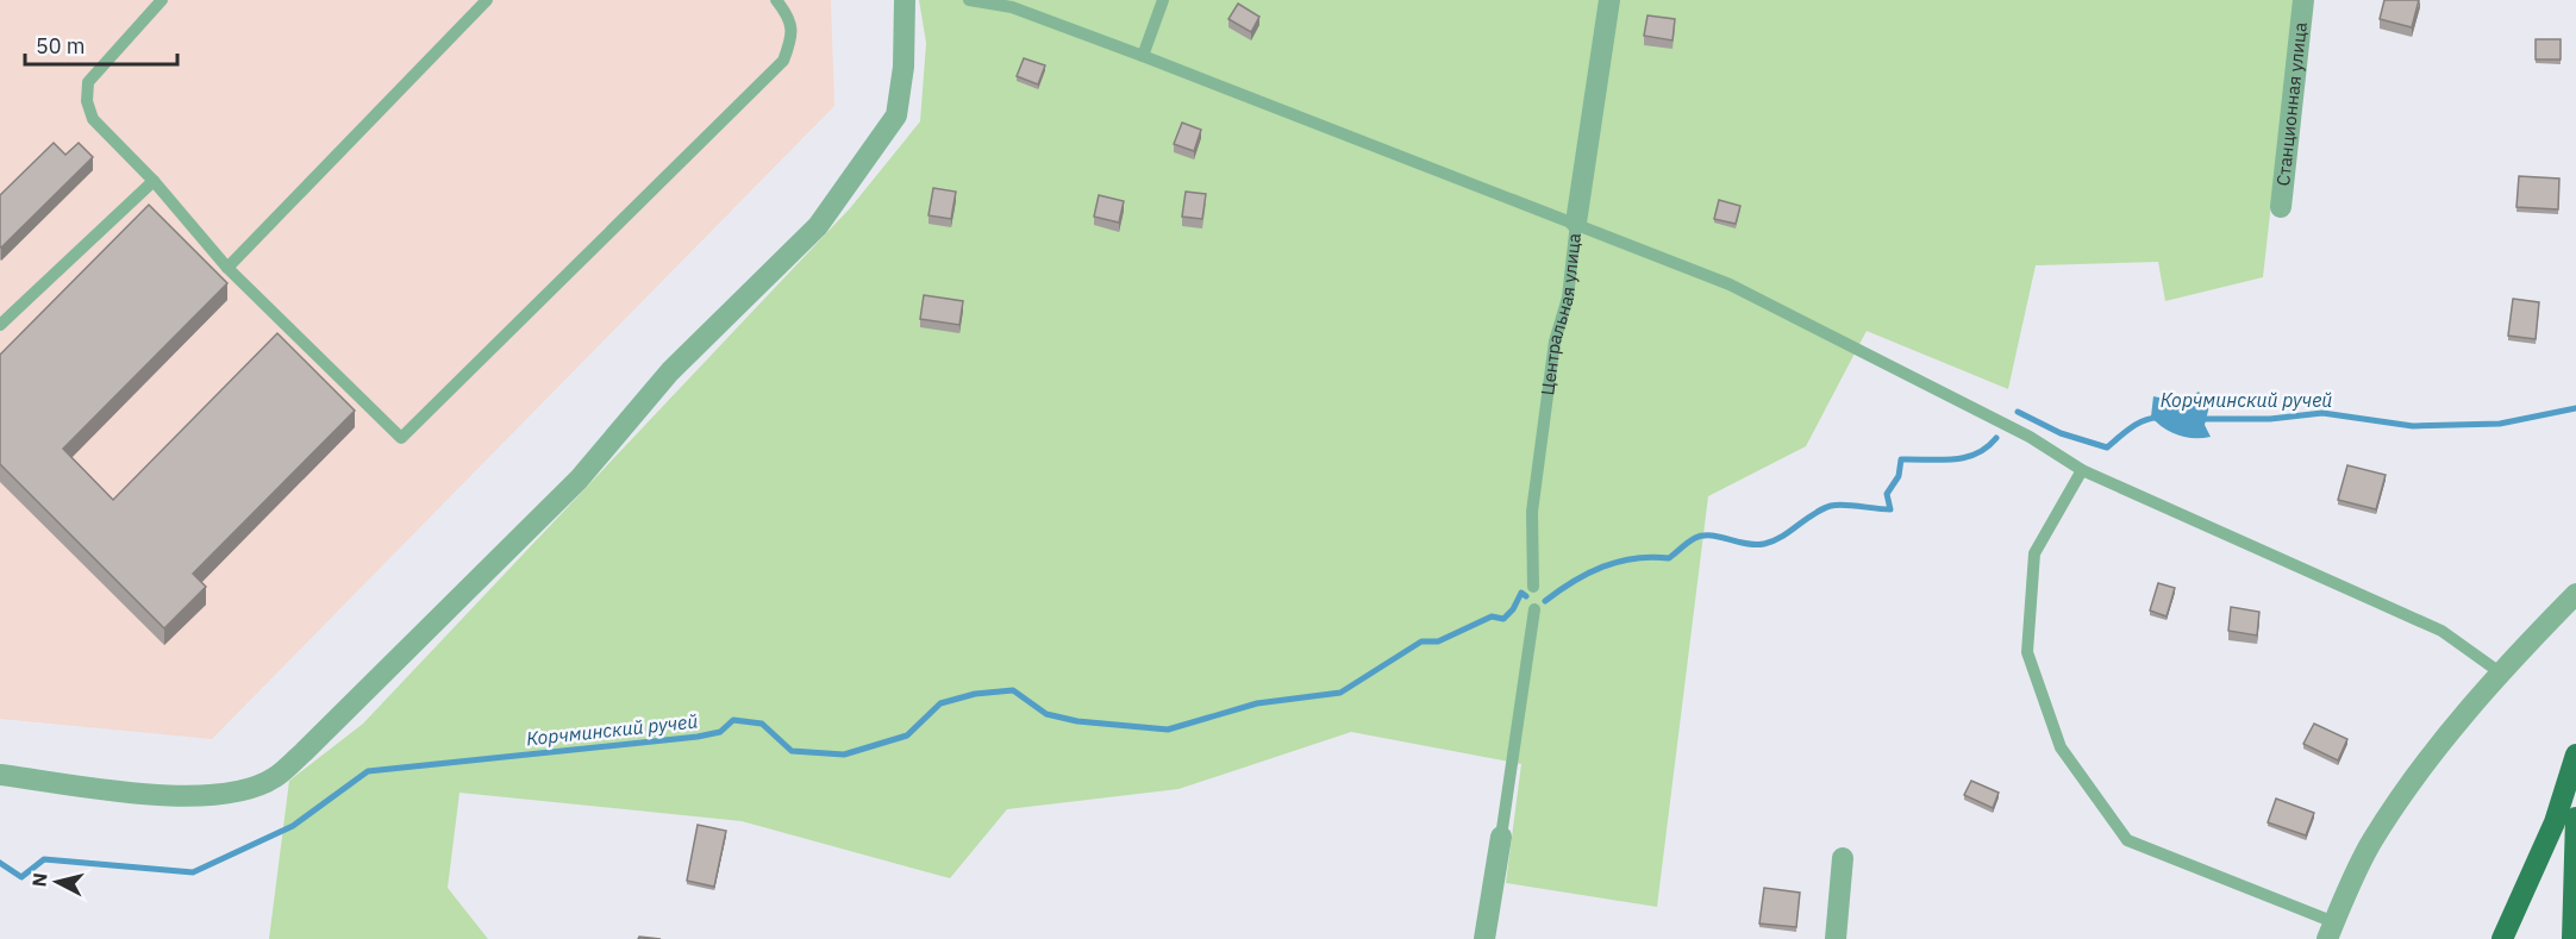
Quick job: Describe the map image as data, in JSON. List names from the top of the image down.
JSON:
{
  "streets": {
    "street": ["Станционная улица", "Центральная улица"]
  },
  "water": ["Корчминский ручей"],
  "scale_bar": "50 m",
  "north": "left"
}
